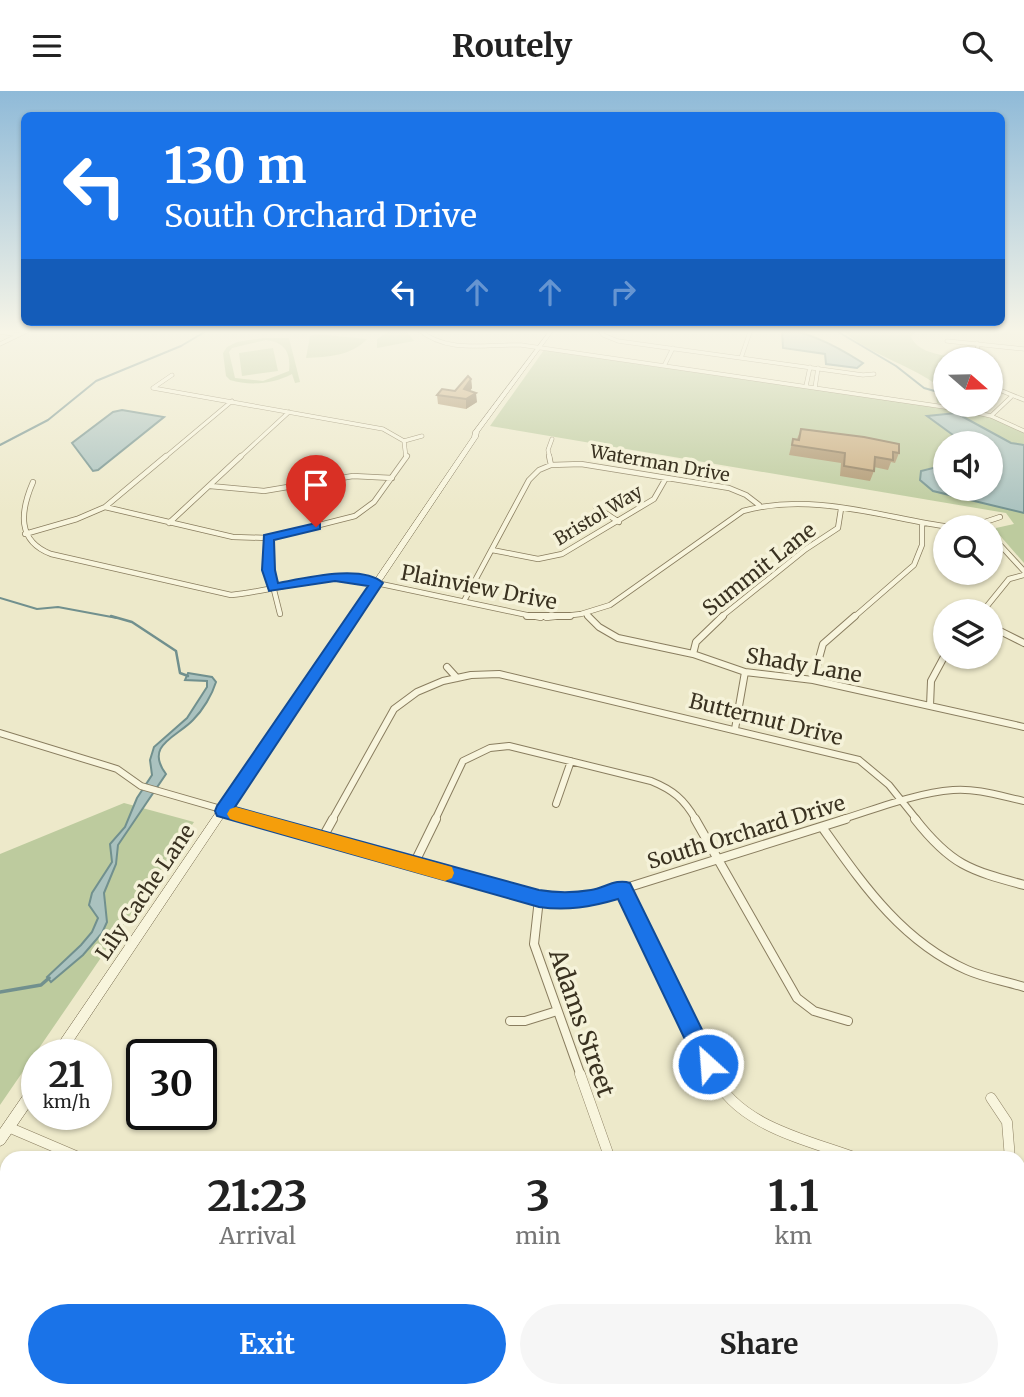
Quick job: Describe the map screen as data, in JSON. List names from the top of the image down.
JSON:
{
  "streets": {
    "street": [
      "Waterman Drive",
      "Bristol Way",
      "Summit Lane",
      "Plainview Drive",
      "Shady Lane",
      "Butternut Drive",
      "South Orchard Drive",
      "Lily Cache Lane",
      "Adams Street"
    ]
  },
  "crossings": [
    ["Waterman Drive", "Bristol Way"],
    ["Waterman Drive", "Plainview Drive"],
    ["Summit Lane", "Plainview Drive"],
    ["Summit Lane", "Shady Lane"],
    ["Plainview Drive", "Shady Lane"],
    ["Plainview Drive", "Lily Cache Lane"],
    ["Butternut Drive", "South Orchard Drive"],
    ["South Orchard Drive", "Lily Cache Lane"],
    ["South Orchard Drive", "Adams Street"]
  ],
  "north": "right",
  "page": {
    "header": "Routely",
    "turn": ["130 m", "South Orchard Drive"],
    "speed": "21 km/h",
    "limit": "30",
    "eta": [
      "21:23",
      "Arrival",
      "3",
      "min",
      "1.1",
      "km"
    ],
    "buttons": ["Exit", "Share"]
  }
}
